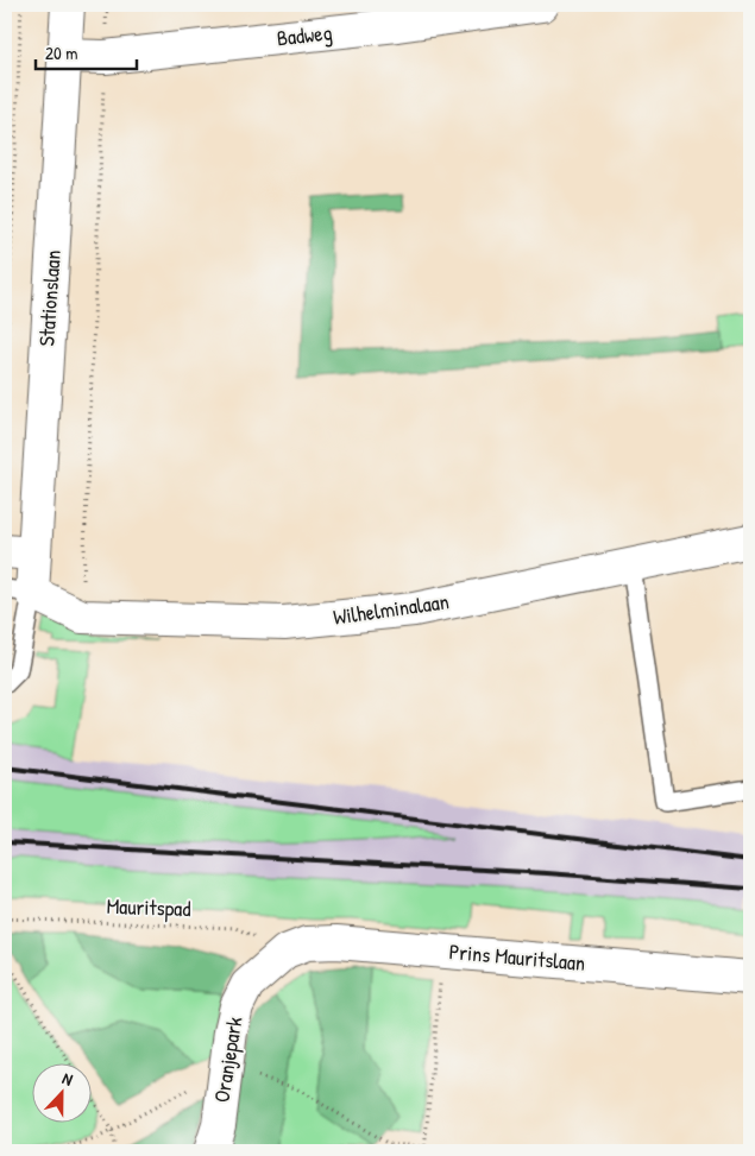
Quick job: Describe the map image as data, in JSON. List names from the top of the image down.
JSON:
{
  "streets": {
    "street": [
      "Badweg",
      "Stationslaan",
      "Wilhelminalaan",
      "Prins Mauritslaan",
      "Oranjepark"
    ],
    "path": ["Mauritspad"]
  },
  "crossings": [
    ["Badweg", "Stationslaan"],
    ["Stationslaan", "Wilhelminalaan"],
    ["Mauritspad", "Prins Mauritslaan"],
    ["Mauritspad", "Oranjepark"],
    ["Prins Mauritslaan", "Oranjepark"]
  ],
  "scale_bar": "20 m",
  "north": "top"
}
